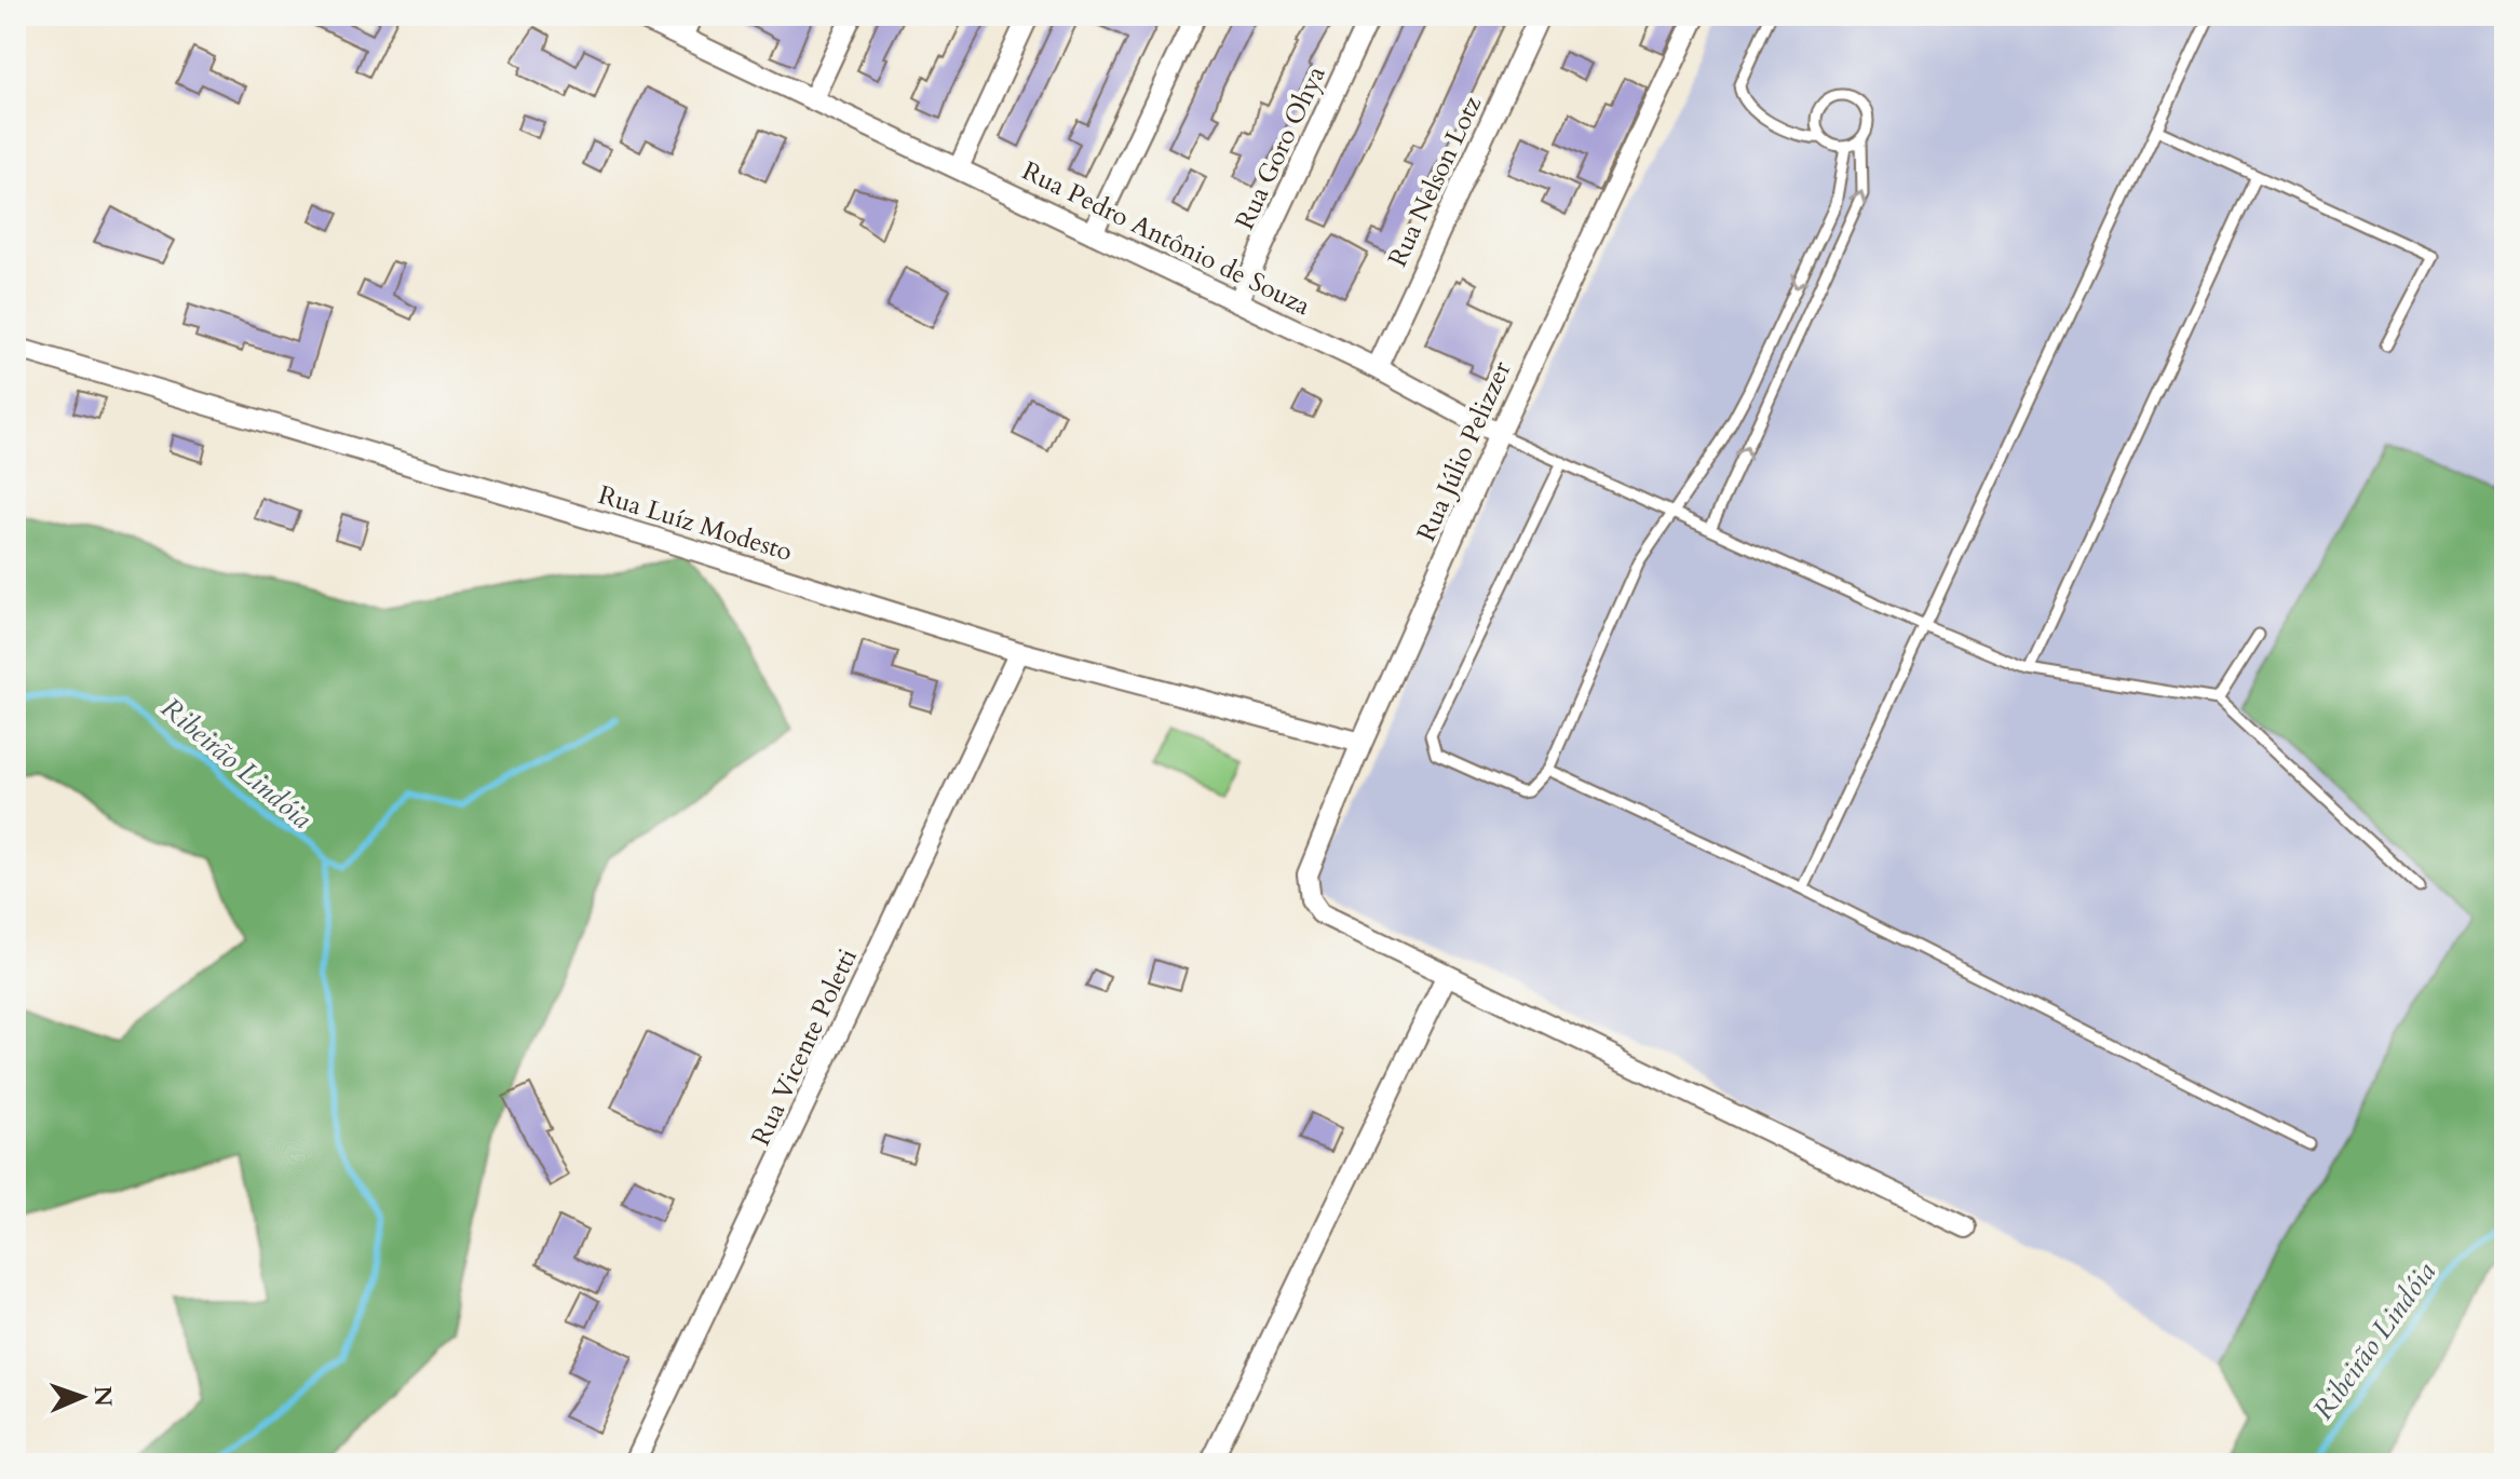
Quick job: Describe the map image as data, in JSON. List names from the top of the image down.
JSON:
{
  "streets": {
    "street": [
      "Rua Goro Ohya",
      "Rua Nelson Lotz",
      "Rua Pedro Antônio de Souza",
      "Rua Júlio Pelizzer",
      "Rua Luíz Modesto",
      "Rua Vicente Poletti"
    ]
  },
  "crossings": [
    ["Rua Goro Ohya", "Rua Pedro Antônio de Souza"],
    ["Rua Nelson Lotz", "Rua Pedro Antônio de Souza"],
    ["Rua Pedro Antônio de Souza", "Rua Júlio Pelizzer"],
    ["Rua Júlio Pelizzer", "Rua Luíz Modesto"],
    ["Rua Luíz Modesto", "Rua Vicente Poletti"]
  ],
  "water": ["Ribeirão Lindóia"],
  "north": "right"
}
